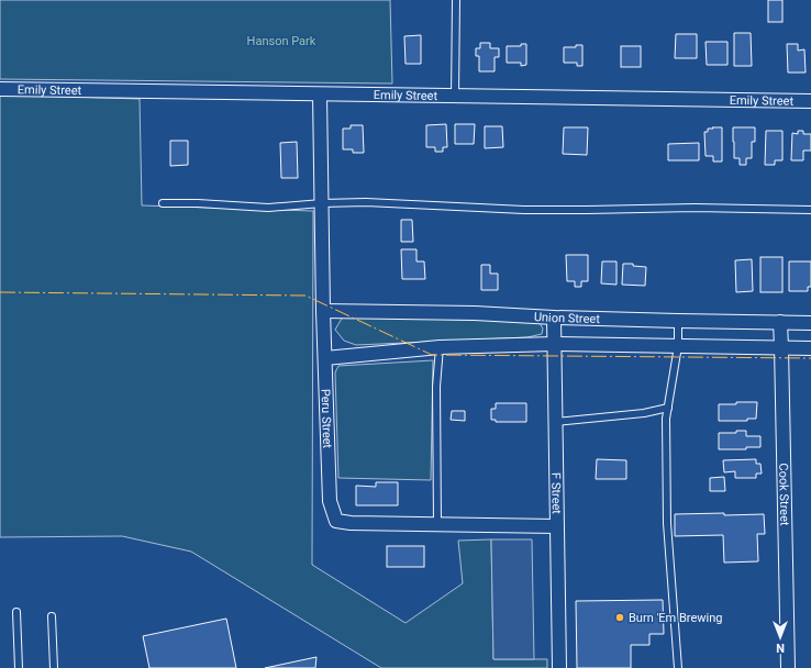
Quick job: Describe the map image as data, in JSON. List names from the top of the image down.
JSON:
{
  "streets": {
    "street": [
      "Emily Street",
      "Union Street",
      "Peru Street",
      "F Street",
      "Cook Street"
    ]
  },
  "crossings": [
    ["Emily Street", "Peru Street"],
    ["Union Street", "Peru Street"],
    ["Union Street", "F Street"],
    ["Union Street", "Cook Street"],
    ["Peru Street", "F Street"]
  ],
  "parks": ["Hanson Park"],
  "places": ["Burn 'Em Brewing"],
  "north": "bottom"
}
